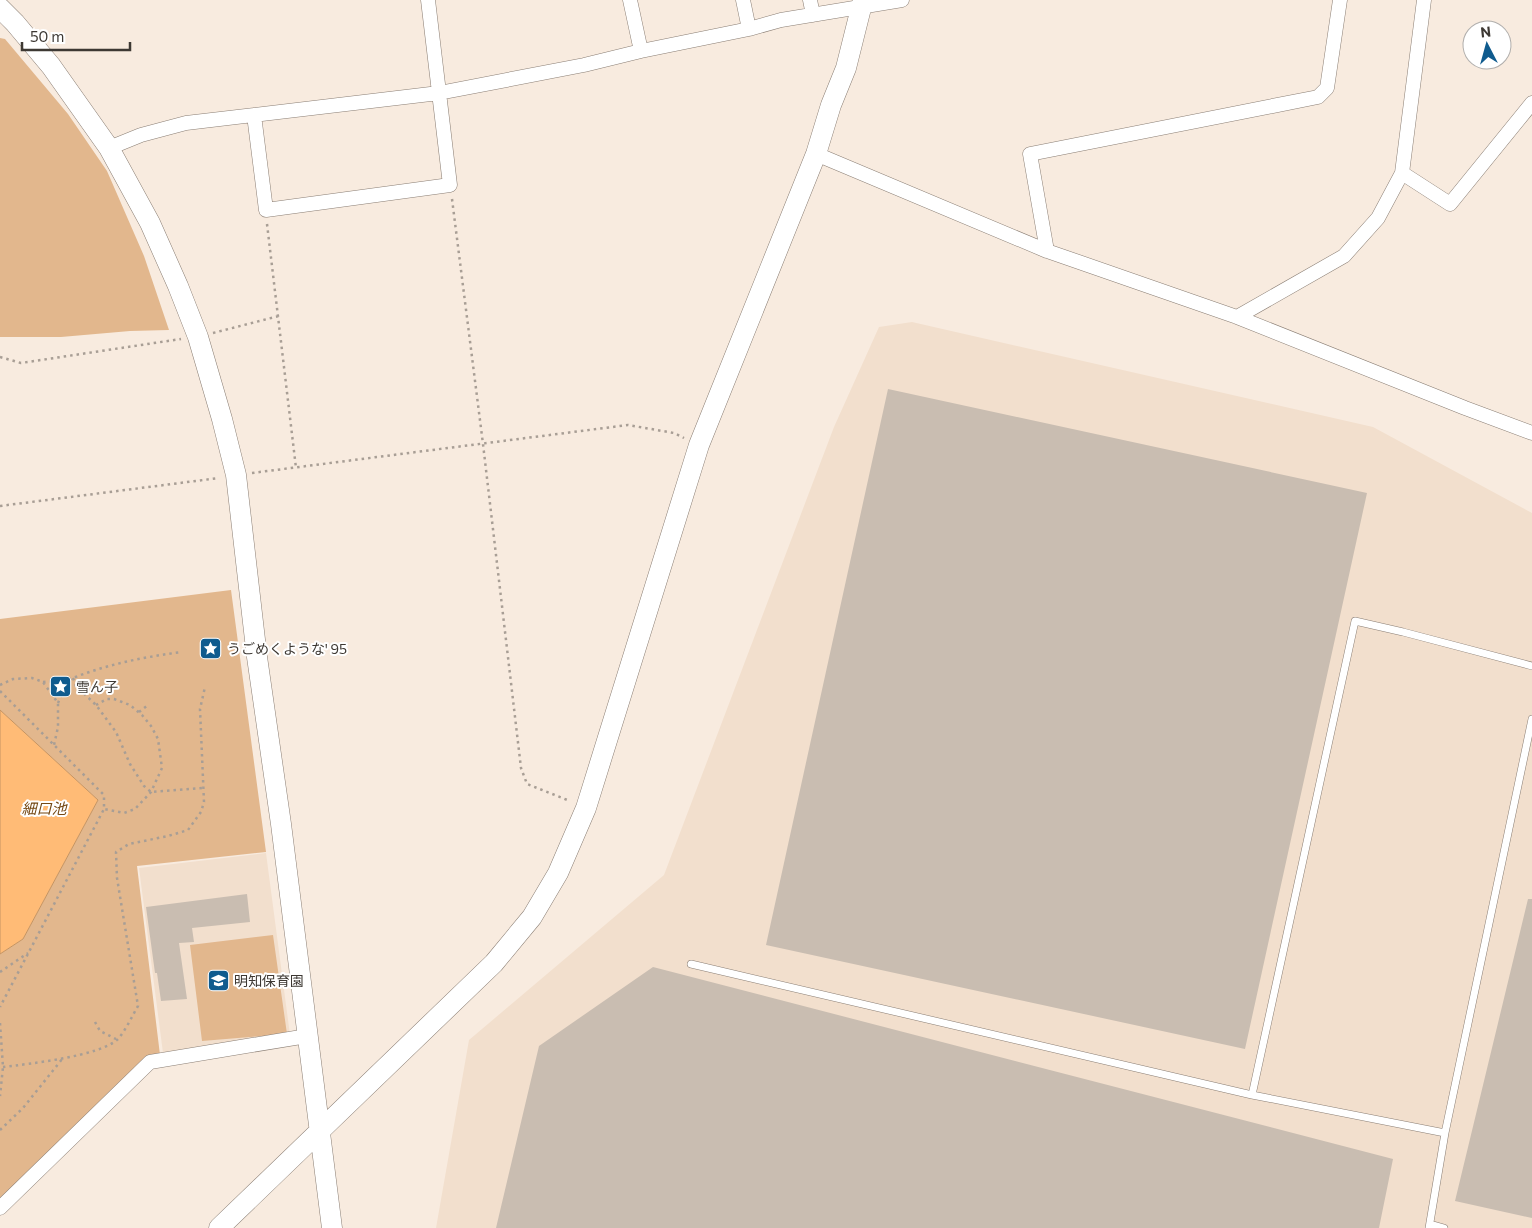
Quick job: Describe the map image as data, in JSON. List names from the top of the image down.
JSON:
{
  "water": ["細口池"],
  "places": {
    "place": ["うごめくような' 95", "雪ん子"],
    "school or university": ["明知保育園"]
  },
  "scale_bar": "50 m",
  "north": "top"
}
